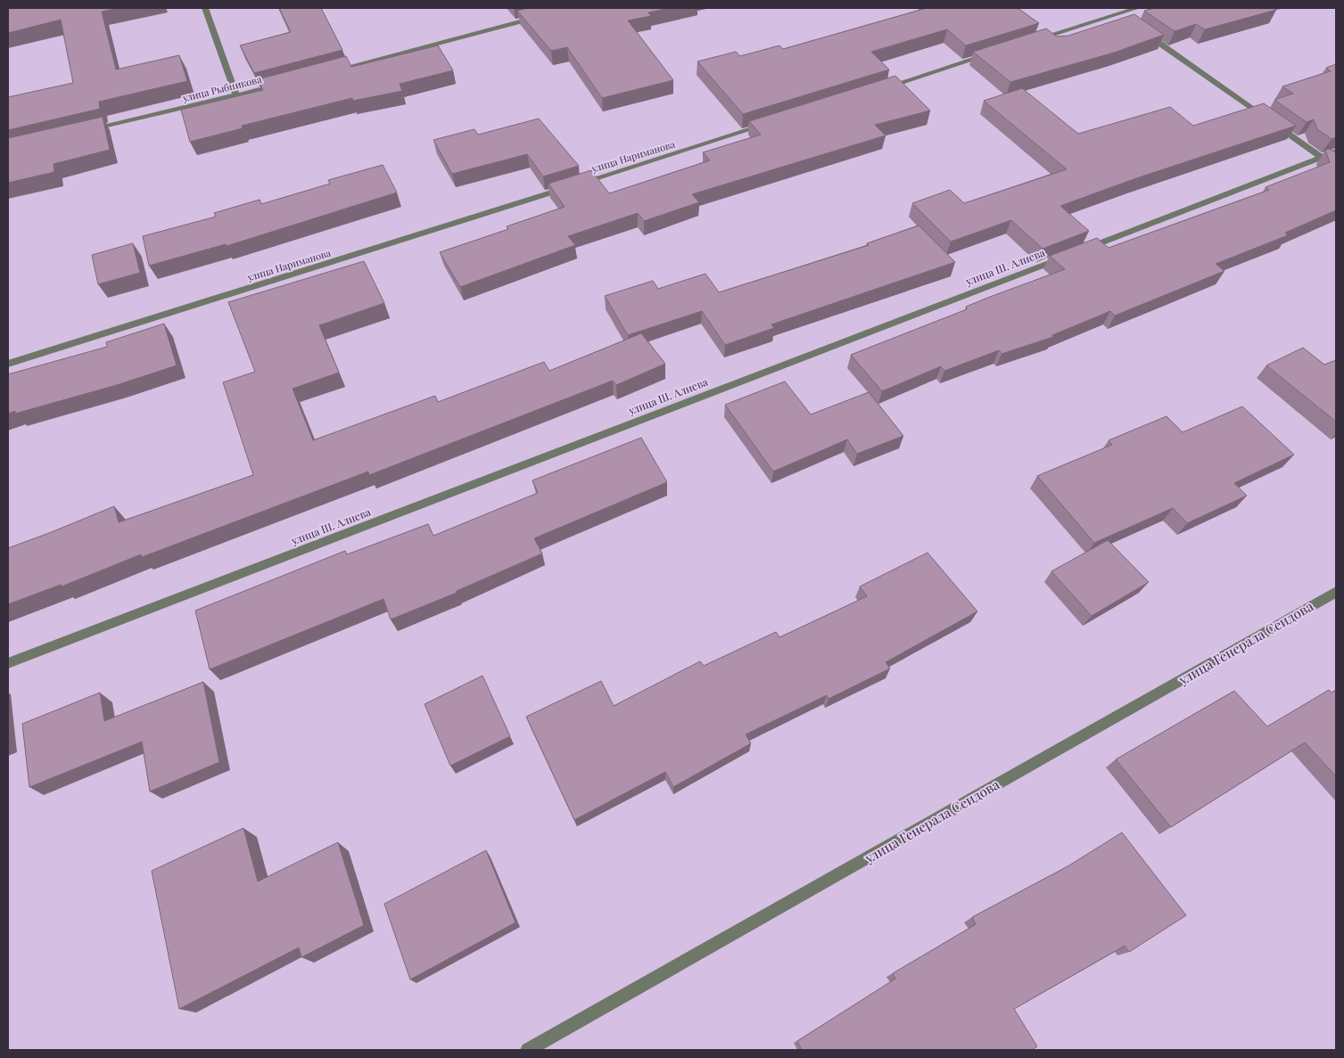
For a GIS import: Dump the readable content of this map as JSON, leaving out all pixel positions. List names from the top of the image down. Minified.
{"streets":{"street":["улица Рыбникова","улица Нариманова","улица Ш. Алиева","улица Генерала Сеидова"]}}
